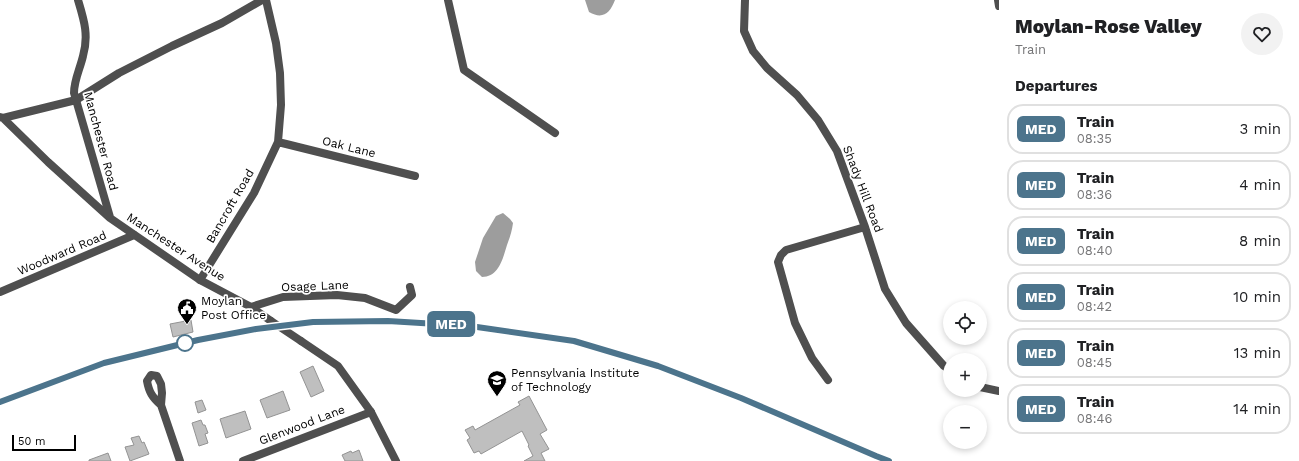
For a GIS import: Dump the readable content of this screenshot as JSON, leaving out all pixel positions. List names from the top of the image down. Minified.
{"streets":{"street":["Manchester Road","Oak Lane","Shady Hill Road","Bancroft Road","Manchester Avenue","Woodward Road","Osage Lane","Glenwood Lane"]},"crossings":[["Manchester Road","Manchester Avenue"],["Oak Lane","Bancroft Road"],["Bancroft Road","Manchester Avenue"],["Manchester Avenue","Woodward Road"],["Manchester Avenue","Osage Lane"],["Manchester Avenue","Glenwood Lane"]],"places":{"public building":["Moylan Post Office"],"school or university":["Pennsylvania Institute of Technology"]},"scale_bar":"50 m","page":{"on_map":"MED","heading":[["Moylan-Rose Valley","Train"],"Departures"],"list":[{"mark":"MED","name":"Train","note":"08:35","value":"3 min"},{"mark":"MED","name":"Train","note":"08:36","value":"4 min"},{"mark":"MED","name":"Train","note":"08:40","value":"8 min"},{"mark":"MED","name":"Train","note":"08:42","value":"10 min"},{"mark":"MED","name":"Train","note":"08:45","value":"13 min"},{"mark":"MED","name":"Train","note":"08:46","value":"14 min"}],"map_buttons":["+","−"],"scale":"50 m"}}
